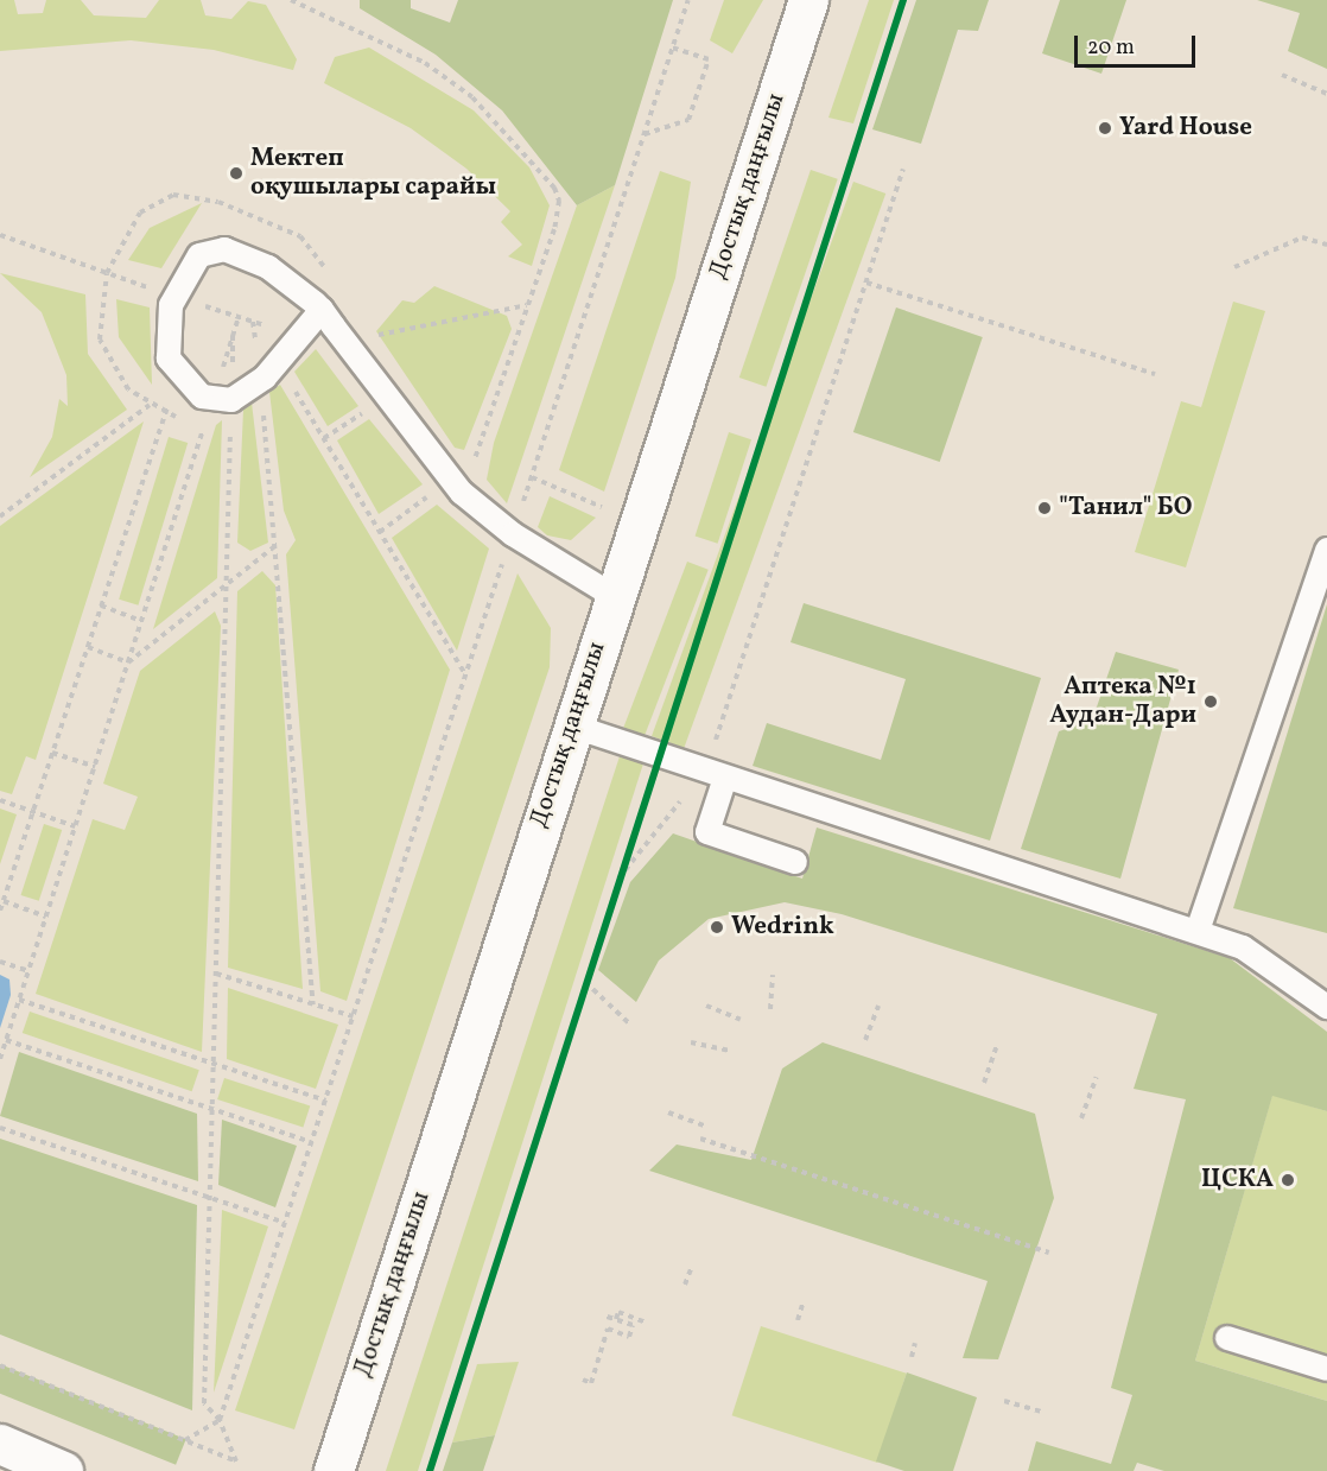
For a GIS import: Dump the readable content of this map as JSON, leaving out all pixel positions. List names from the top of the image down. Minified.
{"streets":{"main road":["Достық даңғылы"]},"places":["Yard House","Мектеп оқушылары сарайы","\"Танил\" БО","Аптека №1 Аудан-Дари","Wedrink","ЦСКА"],"scale_bar":"20 m"}
